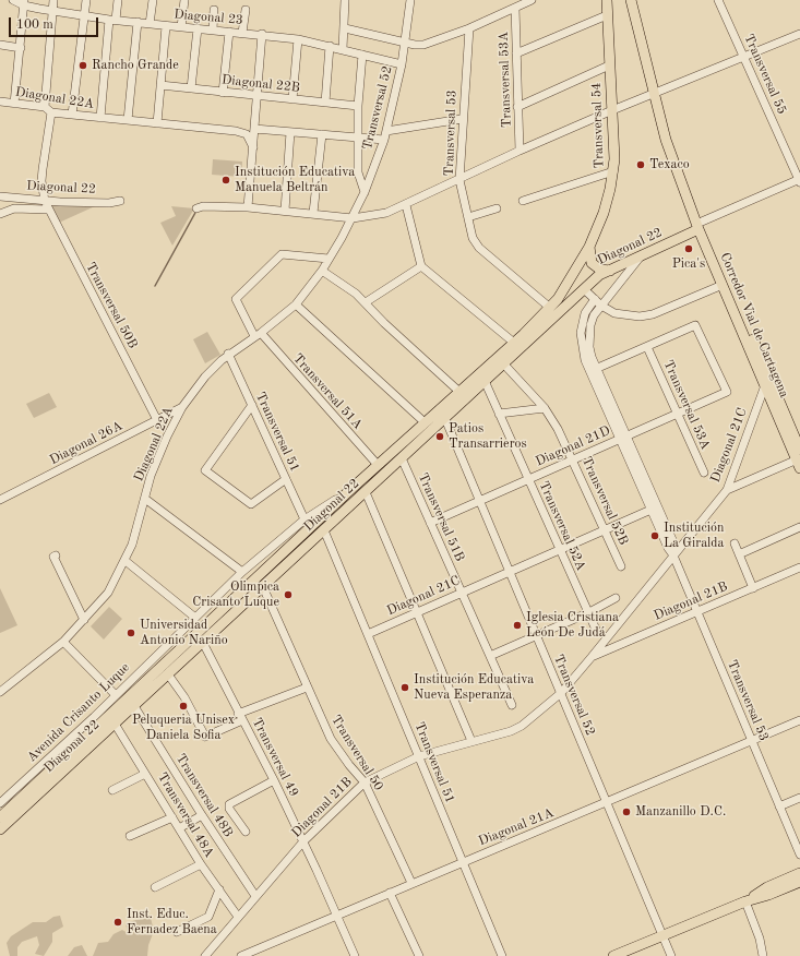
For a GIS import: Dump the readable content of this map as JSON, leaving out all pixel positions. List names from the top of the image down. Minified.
{"streets":{"main road":["Transversal 54","Diagonal 22","Corredor Vial de Cartagena"],"street":["Diagonal 23","Transversal 55","Transversal 53A","Diagonal 22B","Diagonal 22A","Transversal 52","Transversal 53","Transversal 50B","Transversal 51A","Transversal 51","Diagonal 26A","Diagonal 21C","Diagonal 21D","Transversal 52B","Transversal 51B","Transversal 52A","Diagonal 21B","Avenida Crisanto Luque","Transversal 50","Transversal 49","Transversal 48B","Transversal 48A","Diagonal 21A"]},"crossings":[["Diagonal 23","Transversal 52"],["Transversal 55","Diagonal 22"],["Transversal 53A","Diagonal 21D"],["Diagonal 22A","Transversal 52"],["Diagonal 22A","Transversal 50B"],["Diagonal 22A","Transversal 51A"],["Diagonal 22A","Transversal 51"],["Diagonal 22A","Diagonal 26A"],["Transversal 52","Diagonal 22"],["Transversal 52","Diagonal 21C"],["Transversal 52","Diagonal 21D"],["Transversal 52","Diagonal 21B"],["Transversal 52","Diagonal 21A"],["Transversal 54","Diagonal 22"],["Transversal 53","Diagonal 22"],["Transversal 53","Diagonal 21C"],["Transversal 53","Diagonal 21D"],["Transversal 53","Diagonal 21B"],["Transversal 53","Diagonal 21A"],["Diagonal 22","Transversal 50B"],["Diagonal 22","Corredor Vial de Cartagena"],["Diagonal 22","Transversal 51A"],["Diagonal 22","Transversal 51"],["Diagonal 22","Transversal 52B"],["Diagonal 22","Transversal 51B"],["Diagonal 22","Transversal 52A"],["Diagonal 22","Avenida Crisanto Luque"],["Diagonal 22","Transversal 50"],["Diagonal 22","Transversal 49"],["Diagonal 22","Transversal 48B"],["Diagonal 22","Transversal 48A"],["Transversal 50B","Diagonal 26A"],["Corredor Vial de Cartagena","Diagonal 21C"],["Transversal 51","Diagonal 21C"],["Transversal 51","Diagonal 21B"],["Transversal 51","Avenida Crisanto Luque"],["Transversal 51","Diagonal 21A"],["Diagonal 21C","Transversal 52B"],["Diagonal 21C","Transversal 51B"],["Diagonal 21C","Transversal 52A"],["Diagonal 21C","Diagonal 21B"],["Diagonal 21D","Transversal 52B"],["Diagonal 21D","Transversal 51B"],["Diagonal 21D","Transversal 52A"],["Diagonal 21B","Transversal 50"],["Diagonal 21B","Transversal 49"],["Diagonal 21B","Transversal 48B"],["Diagonal 21B","Transversal 48A"],["Transversal 50","Diagonal 21A"],["Transversal 49","Diagonal 21A"]],"places":["Rancho Grande","Texaco","Institución Educativa Manuela Beltrán","Pica's","Patios Transarrieros","Institución La Giralda","Olimpica Crisanto Luque","Iglesia Cristiana León De Judá","Universidad Antonio Nariño","Institución Educativa Nueva Esperanza","Peluqueria Unisex Daniela Sofia","Manzanillo D.C.","Inst. Educ. Fernadez Baena"],"scale_bar":"100 m"}
